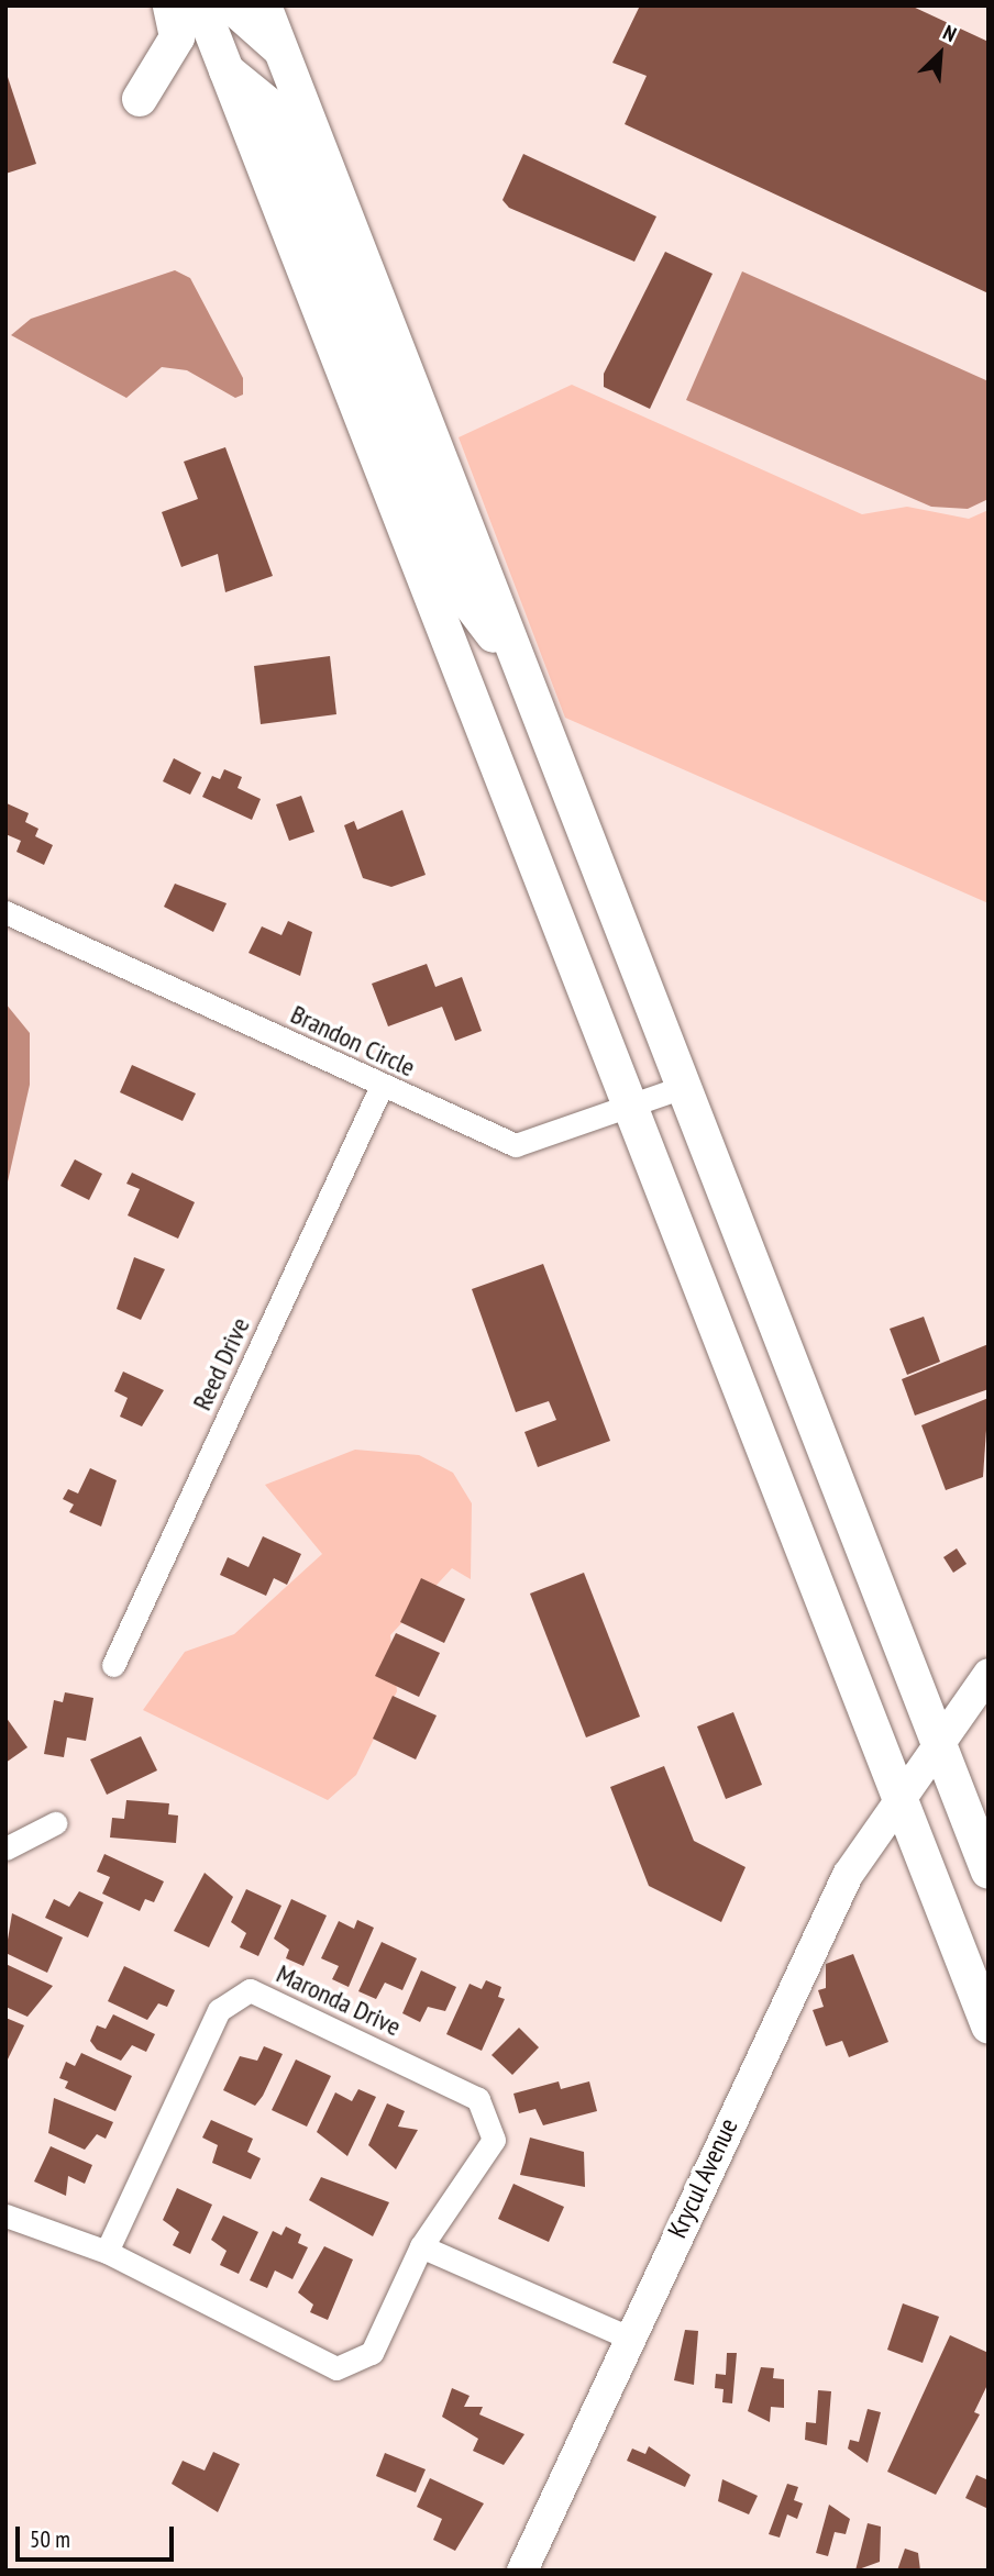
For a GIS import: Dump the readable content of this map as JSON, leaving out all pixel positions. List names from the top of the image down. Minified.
{"streets":{"street":["Brandon Circle","Reed Drive","Maronda Drive","Krycul Avenue"]},"crossings":[["Brandon Circle","Reed Drive"]],"scale_bar":"50 m","north":"top right"}
